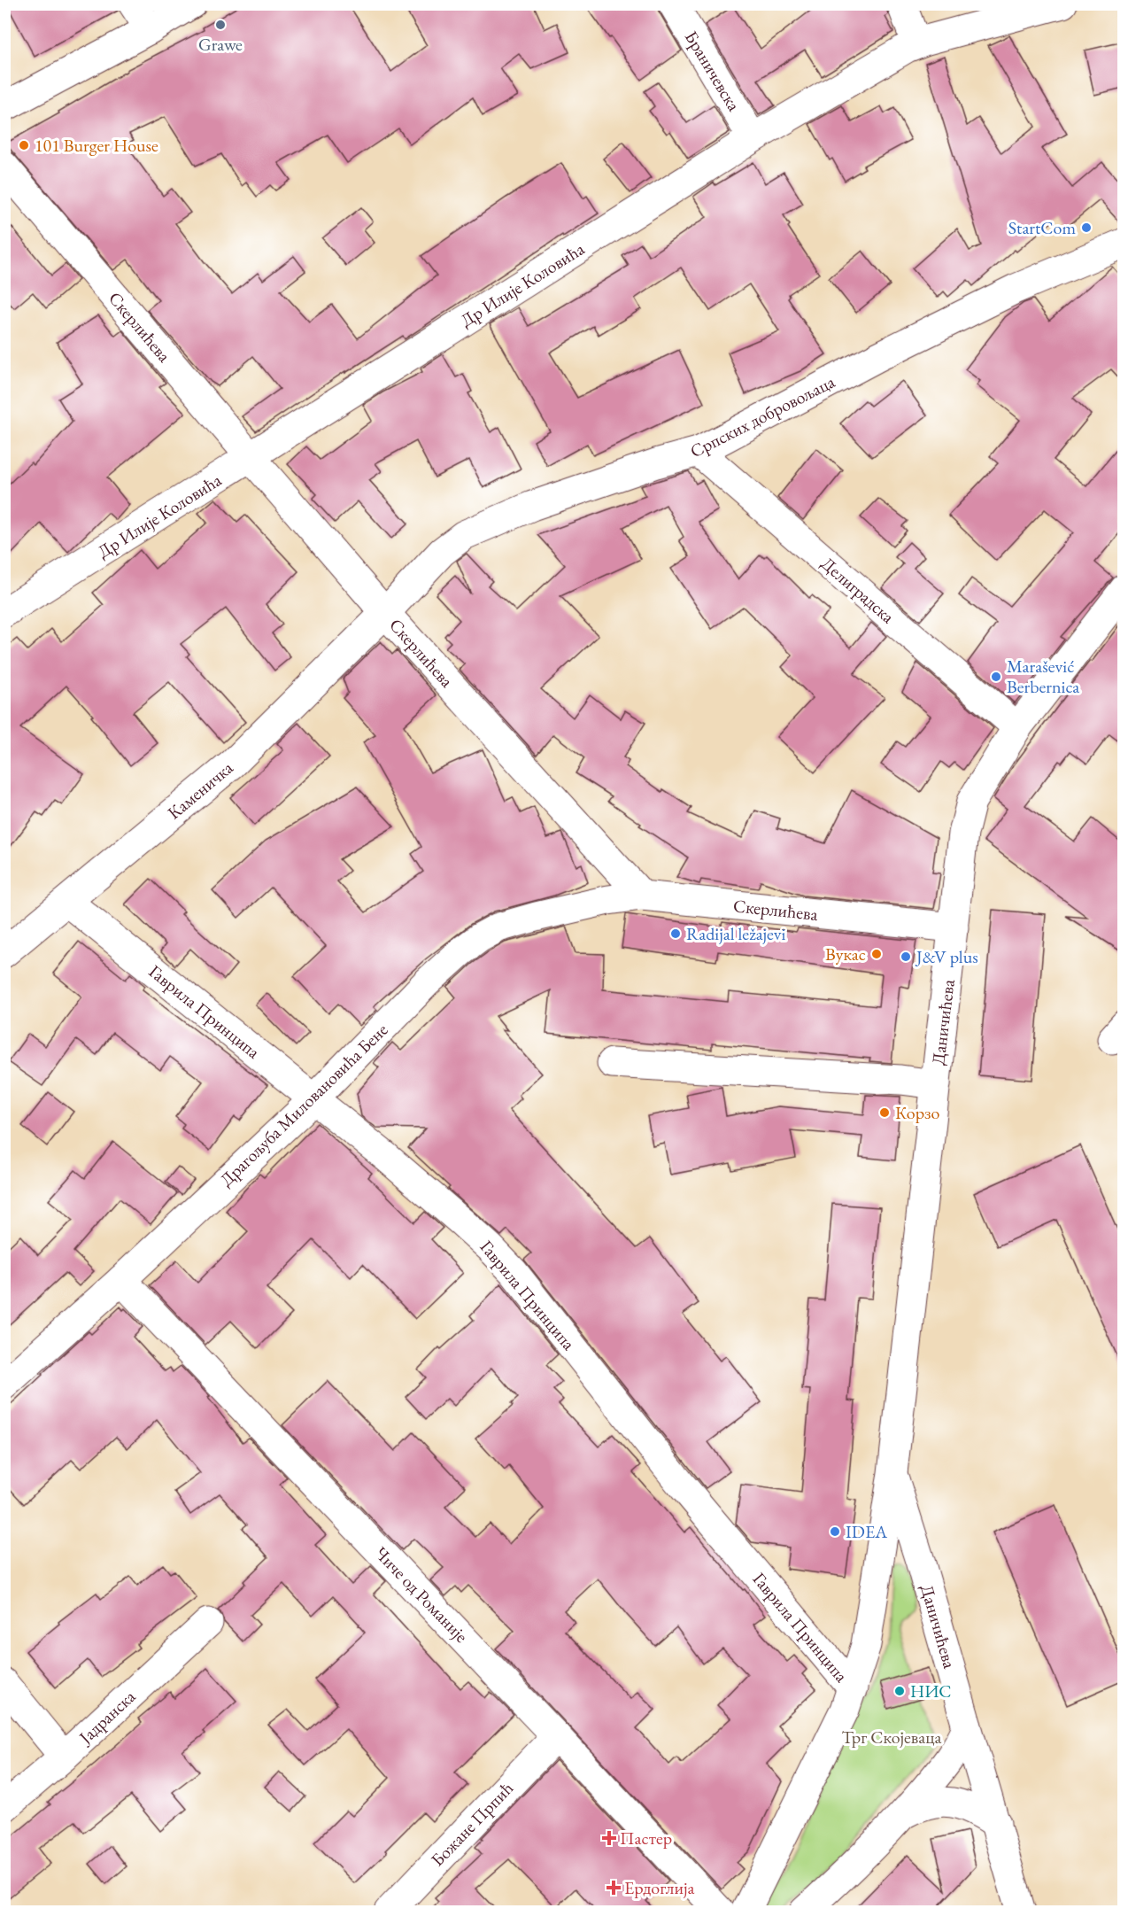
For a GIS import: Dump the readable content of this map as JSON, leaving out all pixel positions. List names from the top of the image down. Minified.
{"streets":{"street":["Браничевска","Др Илије Коловића","Скерлићева","Српских добровољаца","Делиградска","Каменичка","Гаврила Принципа","Даничићева","Драгољуба Миловановића Бене","Чиче од Романије","Јадранска","Божане Прпић"]},"crossings":[["Браничевска","Др Илије Коловића"],["Др Илије Коловића","Скерлићева"],["Скерлићева","Српских добровољаца"],["Скерлићева","Каменичка"],["Скерлићева","Даничићева"],["Скерлићева","Драгољуба Миловановића Бене"],["Српских добровољаца","Делиградска"],["Српских добровољаца","Каменичка"],["Делиградска","Даничићева"],["Каменичка","Гаврила Принципа"],["Гаврила Принципа","Даничићева"],["Гаврила Принципа","Драгољуба Миловановића Бене"],["Драгољуба Миловановића Бене","Чиче од Романије"],["Чиче од Романије","Божане Прпић"]],"parks":["Трг Скојеваца"],"places":{"other":["Grawe","101 Burger House","StartCom","Marašević Berbernica","Radijal ležajevi","Вукас","J&V plus","Корзо","IDEA","НИС"],"health":["Пастер","Ердоглија"]}}
